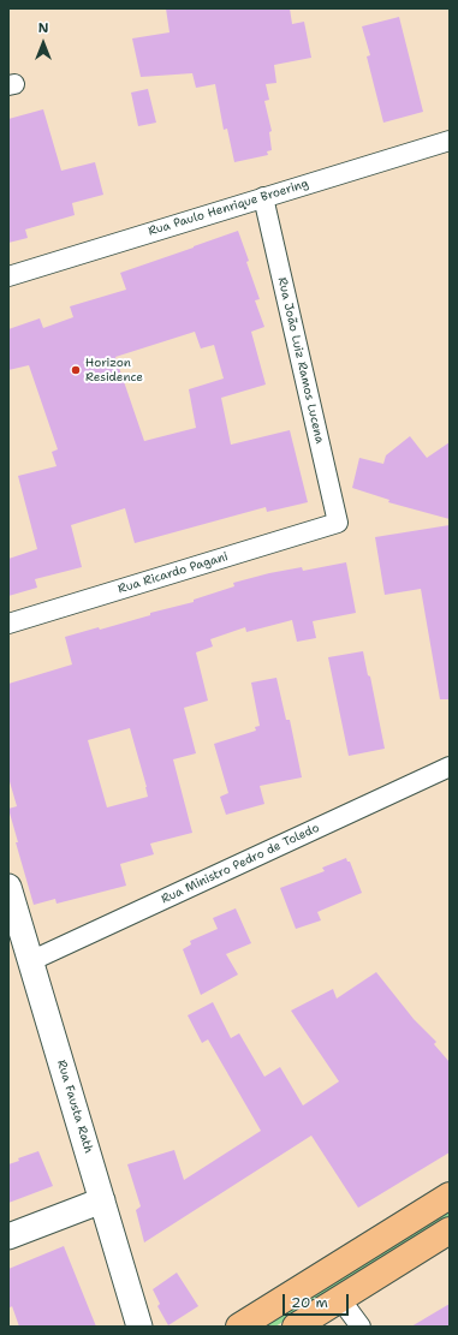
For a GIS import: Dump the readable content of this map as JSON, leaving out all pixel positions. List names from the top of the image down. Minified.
{"streets":{"street":["Rua Paulo Henrique Broering","Rua João Luiz Ramos Lucena","Rua Ricardo Pagani","Rua Ministro Pedro de Toledo","Rua Fausta Rath"]},"crossings":[["Rua Paulo Henrique Broering","Rua João Luiz Ramos Lucena"],["Rua João Luiz Ramos Lucena","Rua Ricardo Pagani"],["Rua Ministro Pedro de Toledo","Rua Fausta Rath"]],"places":["Horizon Residence"],"scale_bar":"20 m","north":"top"}
